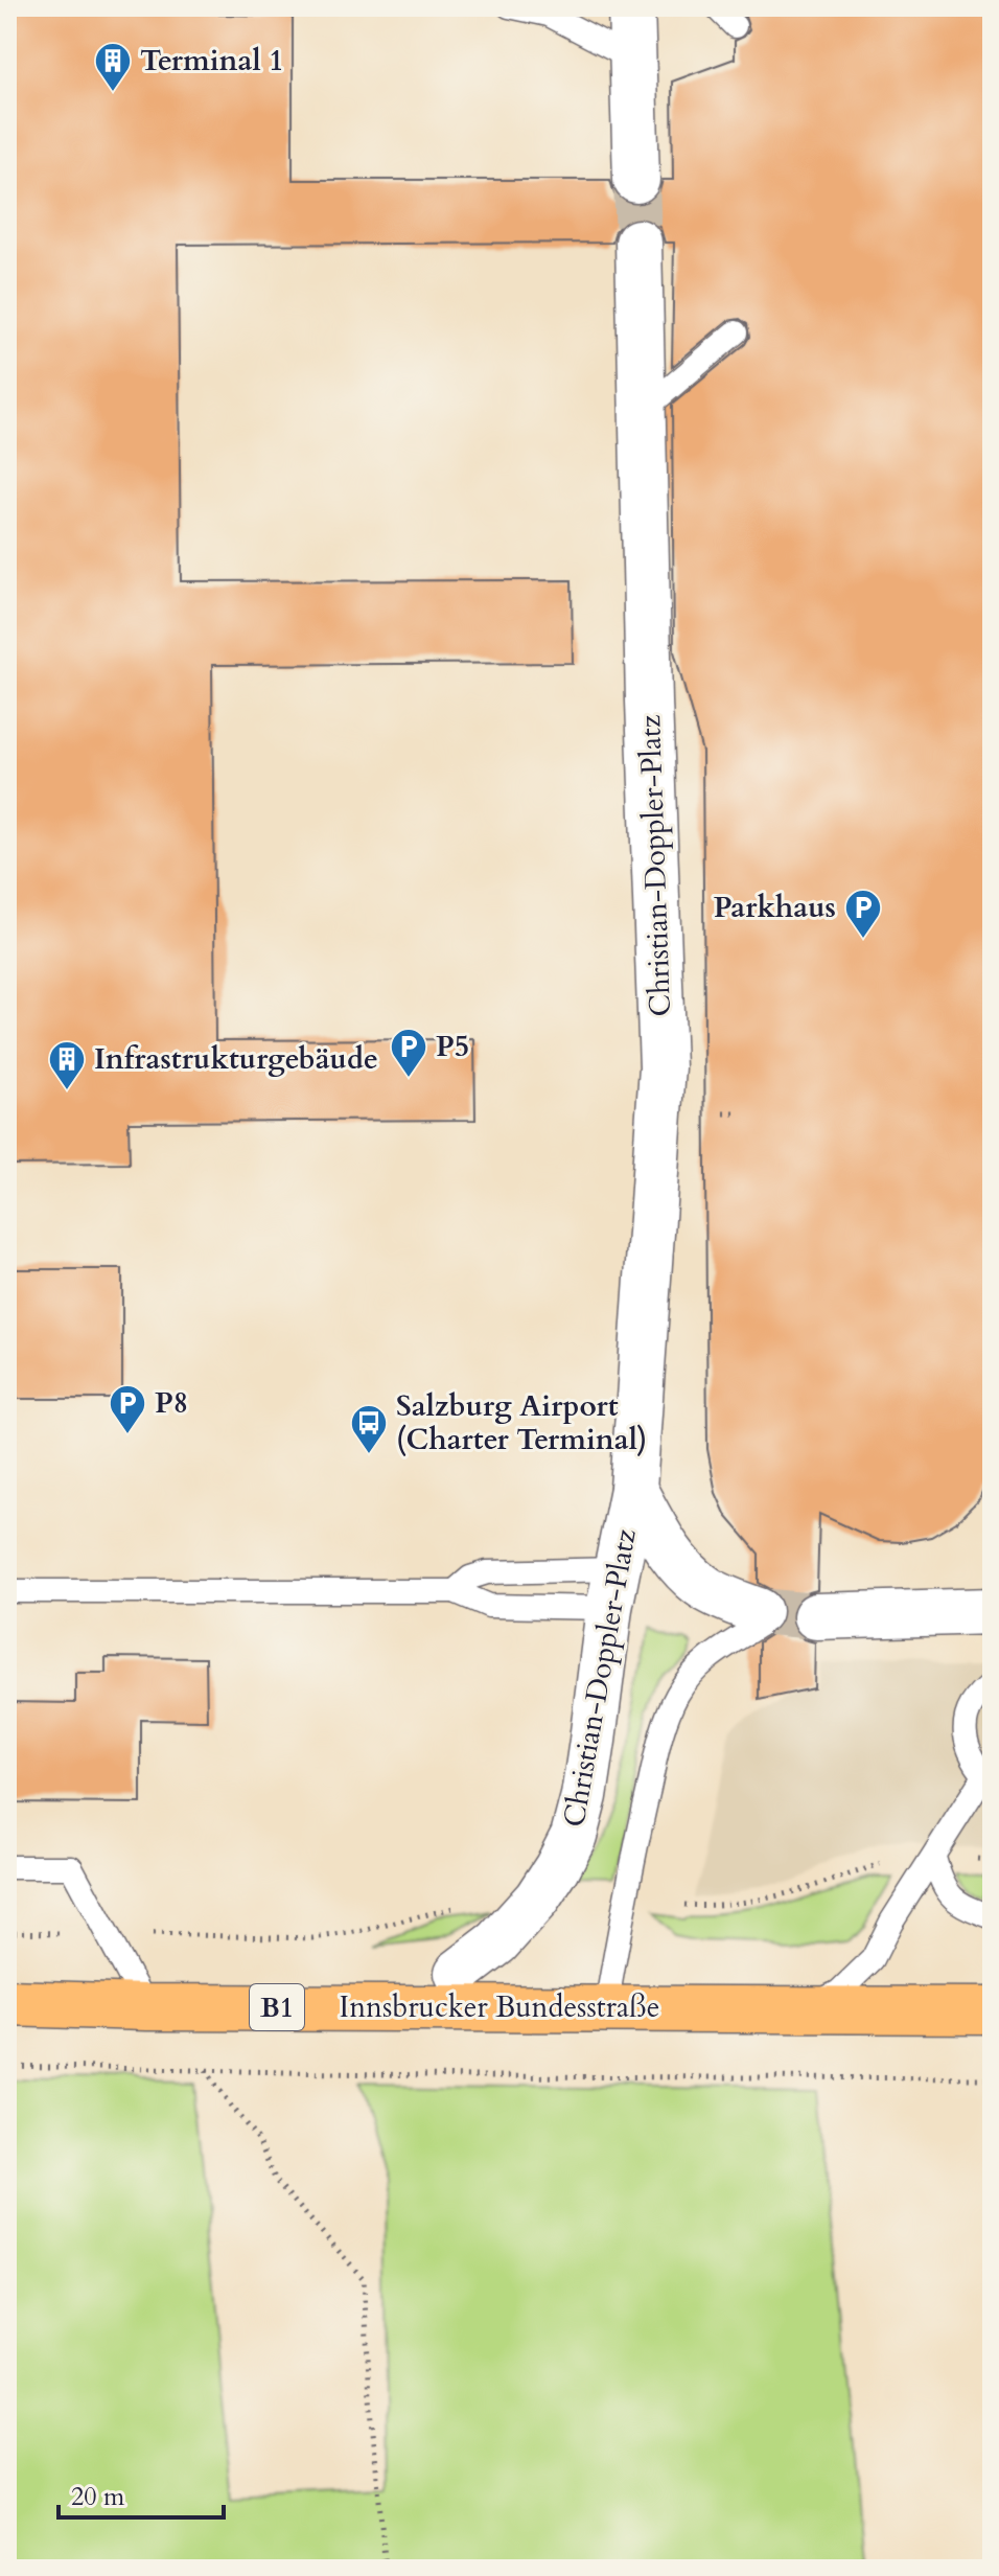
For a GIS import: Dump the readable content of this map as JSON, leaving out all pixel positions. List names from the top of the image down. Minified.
{"streets":{"main road":["B1","Innsbrucker Bundesstraße"],"street":["Christian-Doppler-Platz"]},"places":{"building":["Terminal 1","Infrastrukturgebäude"],"parking":["Parkhaus","P5","P8"],"bus stop":["Salzburg Airport (Charter Terminal)"]},"scale_bar":"20 m"}
